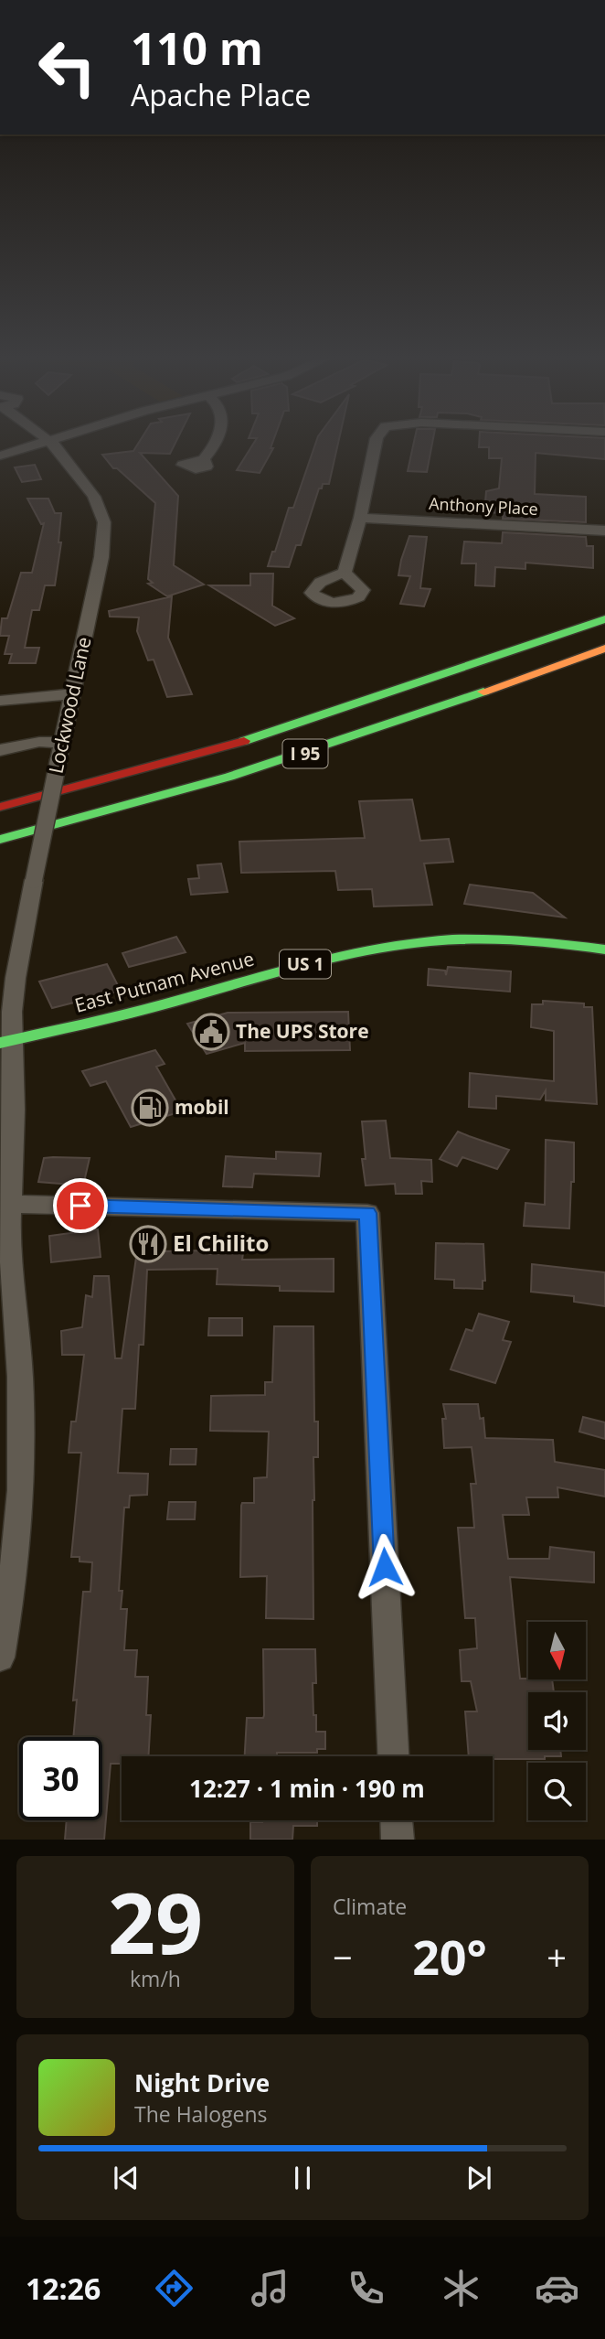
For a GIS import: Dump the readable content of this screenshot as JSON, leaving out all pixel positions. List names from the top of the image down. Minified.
{"streets":{"main road":["I 95","US 1","East Putnam Avenue"],"street":["Anthony Place","Lockwood Lane"]},"crossings":[["Lockwood Lane","East Putnam Avenue"]],"places":{"public building":["The UPS Store"],"fuel station":["mobil"],"restaurant":["El Chilito"]},"north":"bottom","page":{"turn":["110 m","Apache Place"],"limit":"30","trip":"12:27 · 1 min · 190 m","tile":[["29","km/h"],"Climate"],"heat":["−","20°","+"],"song":["Night Drive","The Halogens"],"tabs":"12:26"}}
